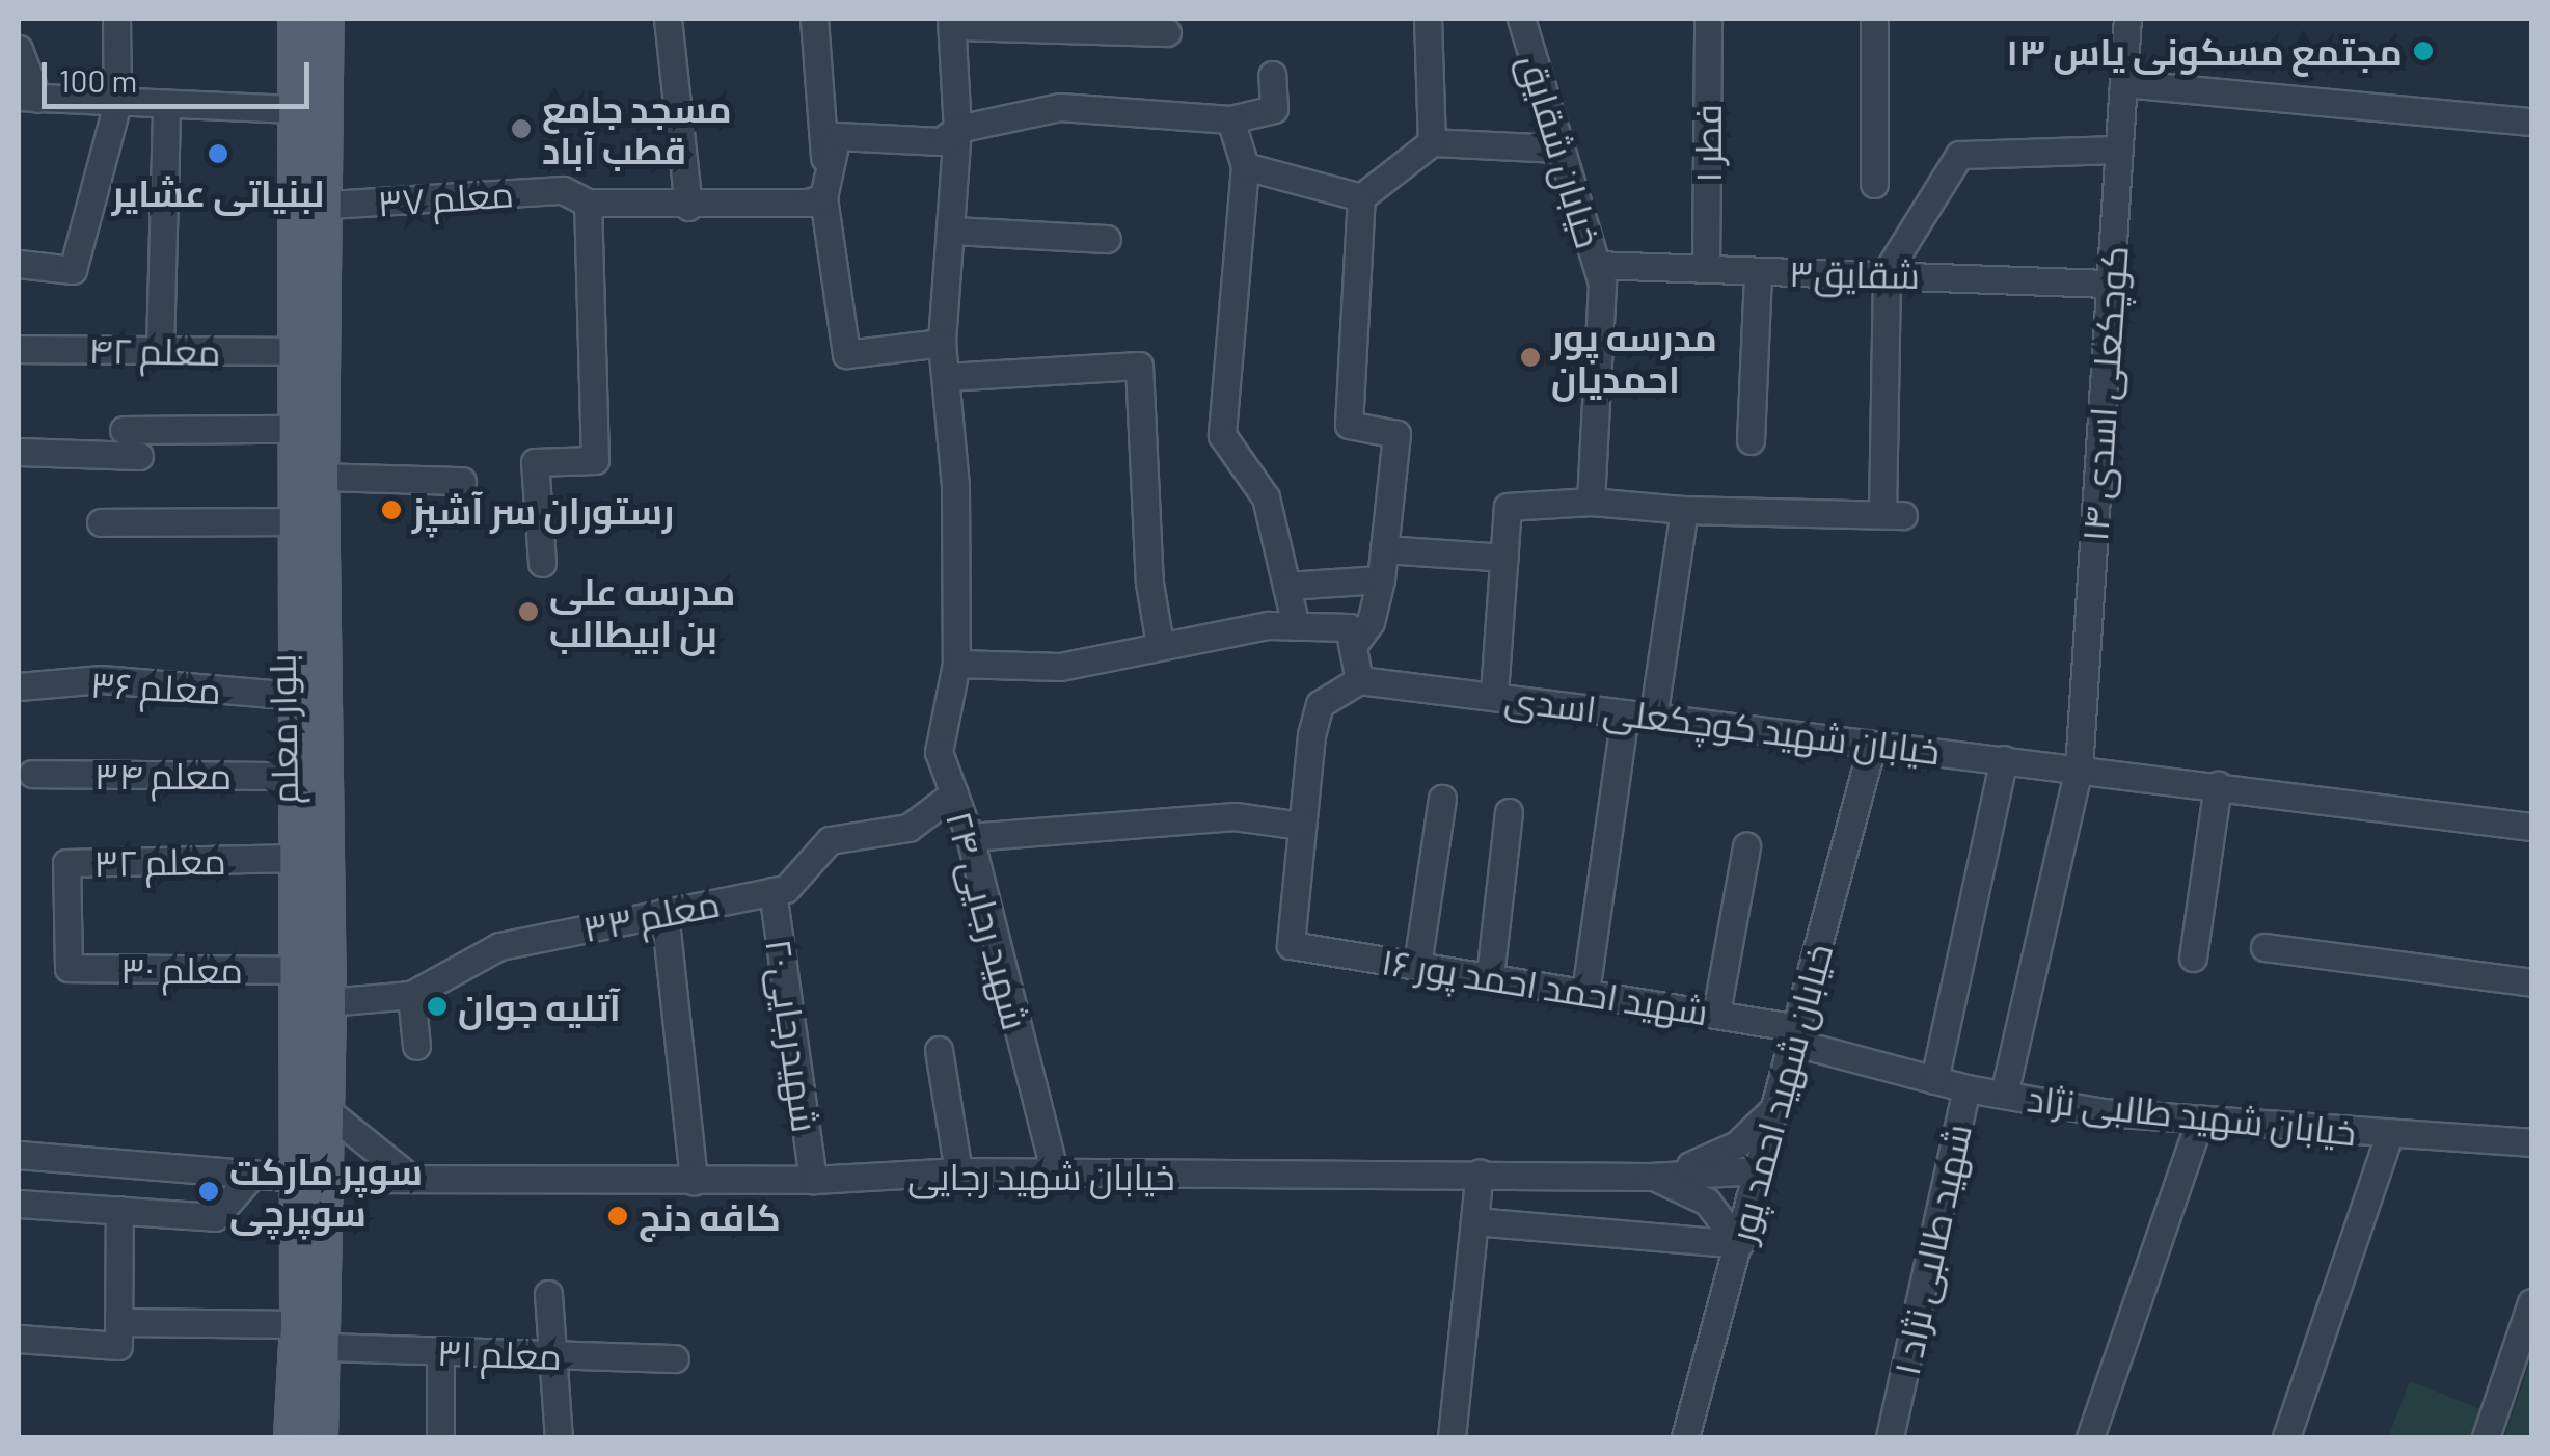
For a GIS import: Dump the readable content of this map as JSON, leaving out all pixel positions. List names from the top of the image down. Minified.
{"streets":{"main road":["بلوار معلم"],"street":["فطر ۱","خیابان شقایق","معلم ۳۷","شقایق۳","معلم ۴۲","کوچکعلی اسدی ۱۴","معلم ۳۶","خیابان شهید کوچکعلی اسدی","معلم ۳۴","معلم ۳۲","معلم ۳۳","شهید رجایی ۲۴","معلم ۳۰","شهید احمد احمد پور ۱۶","شهیدرجایی۲۰","خیابان شهید احمد پور","خیابان شهید طالبی نژاد","خیابان شهید رجایی","شهید طالبی نژاد ۱","معلم ۳۱"]},"crossings":[["فطر ۱","شقایق۳"],["خیابان شقایق","شقایق۳"],["معلم ۳۷","بلوار معلم"],["شقایق۳","کوچکعلی اسدی ۱۴"],["معلم ۴۲","بلوار معلم"],["کوچکعلی اسدی ۱۴","خیابان شهید کوچکعلی اسدی"],["کوچکعلی اسدی ۱۴","خیابان شهید طالبی نژاد"],["معلم ۳۶","بلوار معلم"],["خیابان شهید کوچکعلی اسدی","خیابان شهید احمد پور"],["بلوار معلم","معلم ۳۴"],["بلوار معلم","معلم ۳۲"],["بلوار معلم","معلم ۳۳"],["بلوار معلم","معلم ۳۰"],["بلوار معلم","خیابان شهید رجایی"],["بلوار معلم","معلم ۳۱"],["معلم ۳۲","معلم ۳۰"],["معلم ۳۳","شهید رجایی ۲۴"],["معلم ۳۳","شهیدرجایی۲۰"],["شهید رجایی ۲۴","خیابان شهید رجایی"],["شهید احمد احمد پور ۱۶","خیابان شهید احمد پور"],["شهید احمد احمد پور ۱۶","خیابان شهید طالبی نژاد"],["شهیدرجایی۲۰","خیابان شهید رجایی"],["خیابان شهید احمد پور","خیابان شهید طالبی نژاد"],["خیابان شهید احمد پور","خیابان شهید رجایی"],["خیابان شهید طالبی نژاد","شهید طالبی نژاد ۱"]],"places":["مجتمع مسکونی یاس ۱۳","مسجد جامع قطب آباد","لبنیاتی عشایر","مدرسه پور احمدیان","رستوران سر آشپز","مدرسه علی بن ابیطالب","آتلیه جوان","سوپر مارکت سوپرچی","کافه دنج"],"scale_bar":"100 m"}
